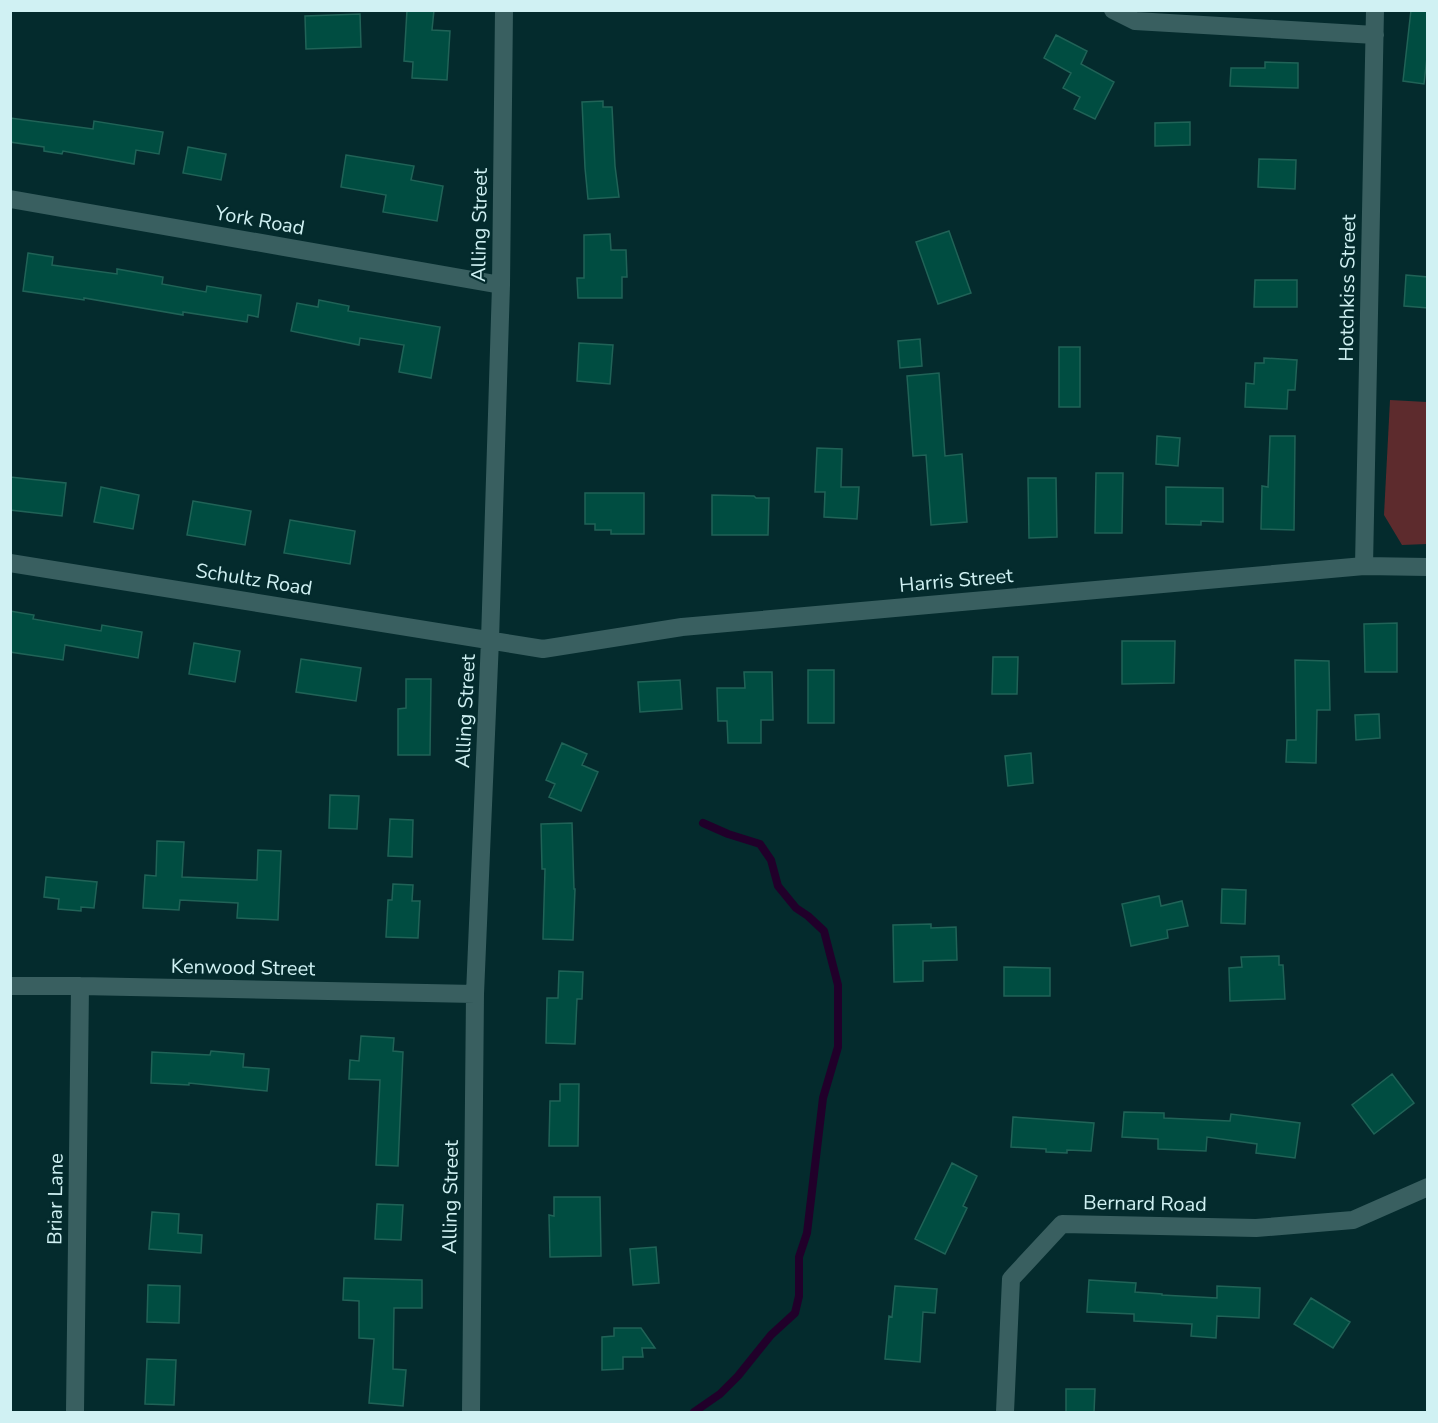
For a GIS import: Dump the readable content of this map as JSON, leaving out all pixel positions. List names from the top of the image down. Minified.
{"streets":{"street":["York Road","Alling Street","Hotchkiss Street","Schultz Road","Harris Street","Kenwood Street","Briar Lane","Bernard Road"]},"crossings":[["York Road","Alling Street"],["Alling Street","Schultz Road"],["Alling Street","Harris Street"],["Alling Street","Kenwood Street"],["Hotchkiss Street","Harris Street"],["Schultz Road","Harris Street"],["Kenwood Street","Briar Lane"]]}
